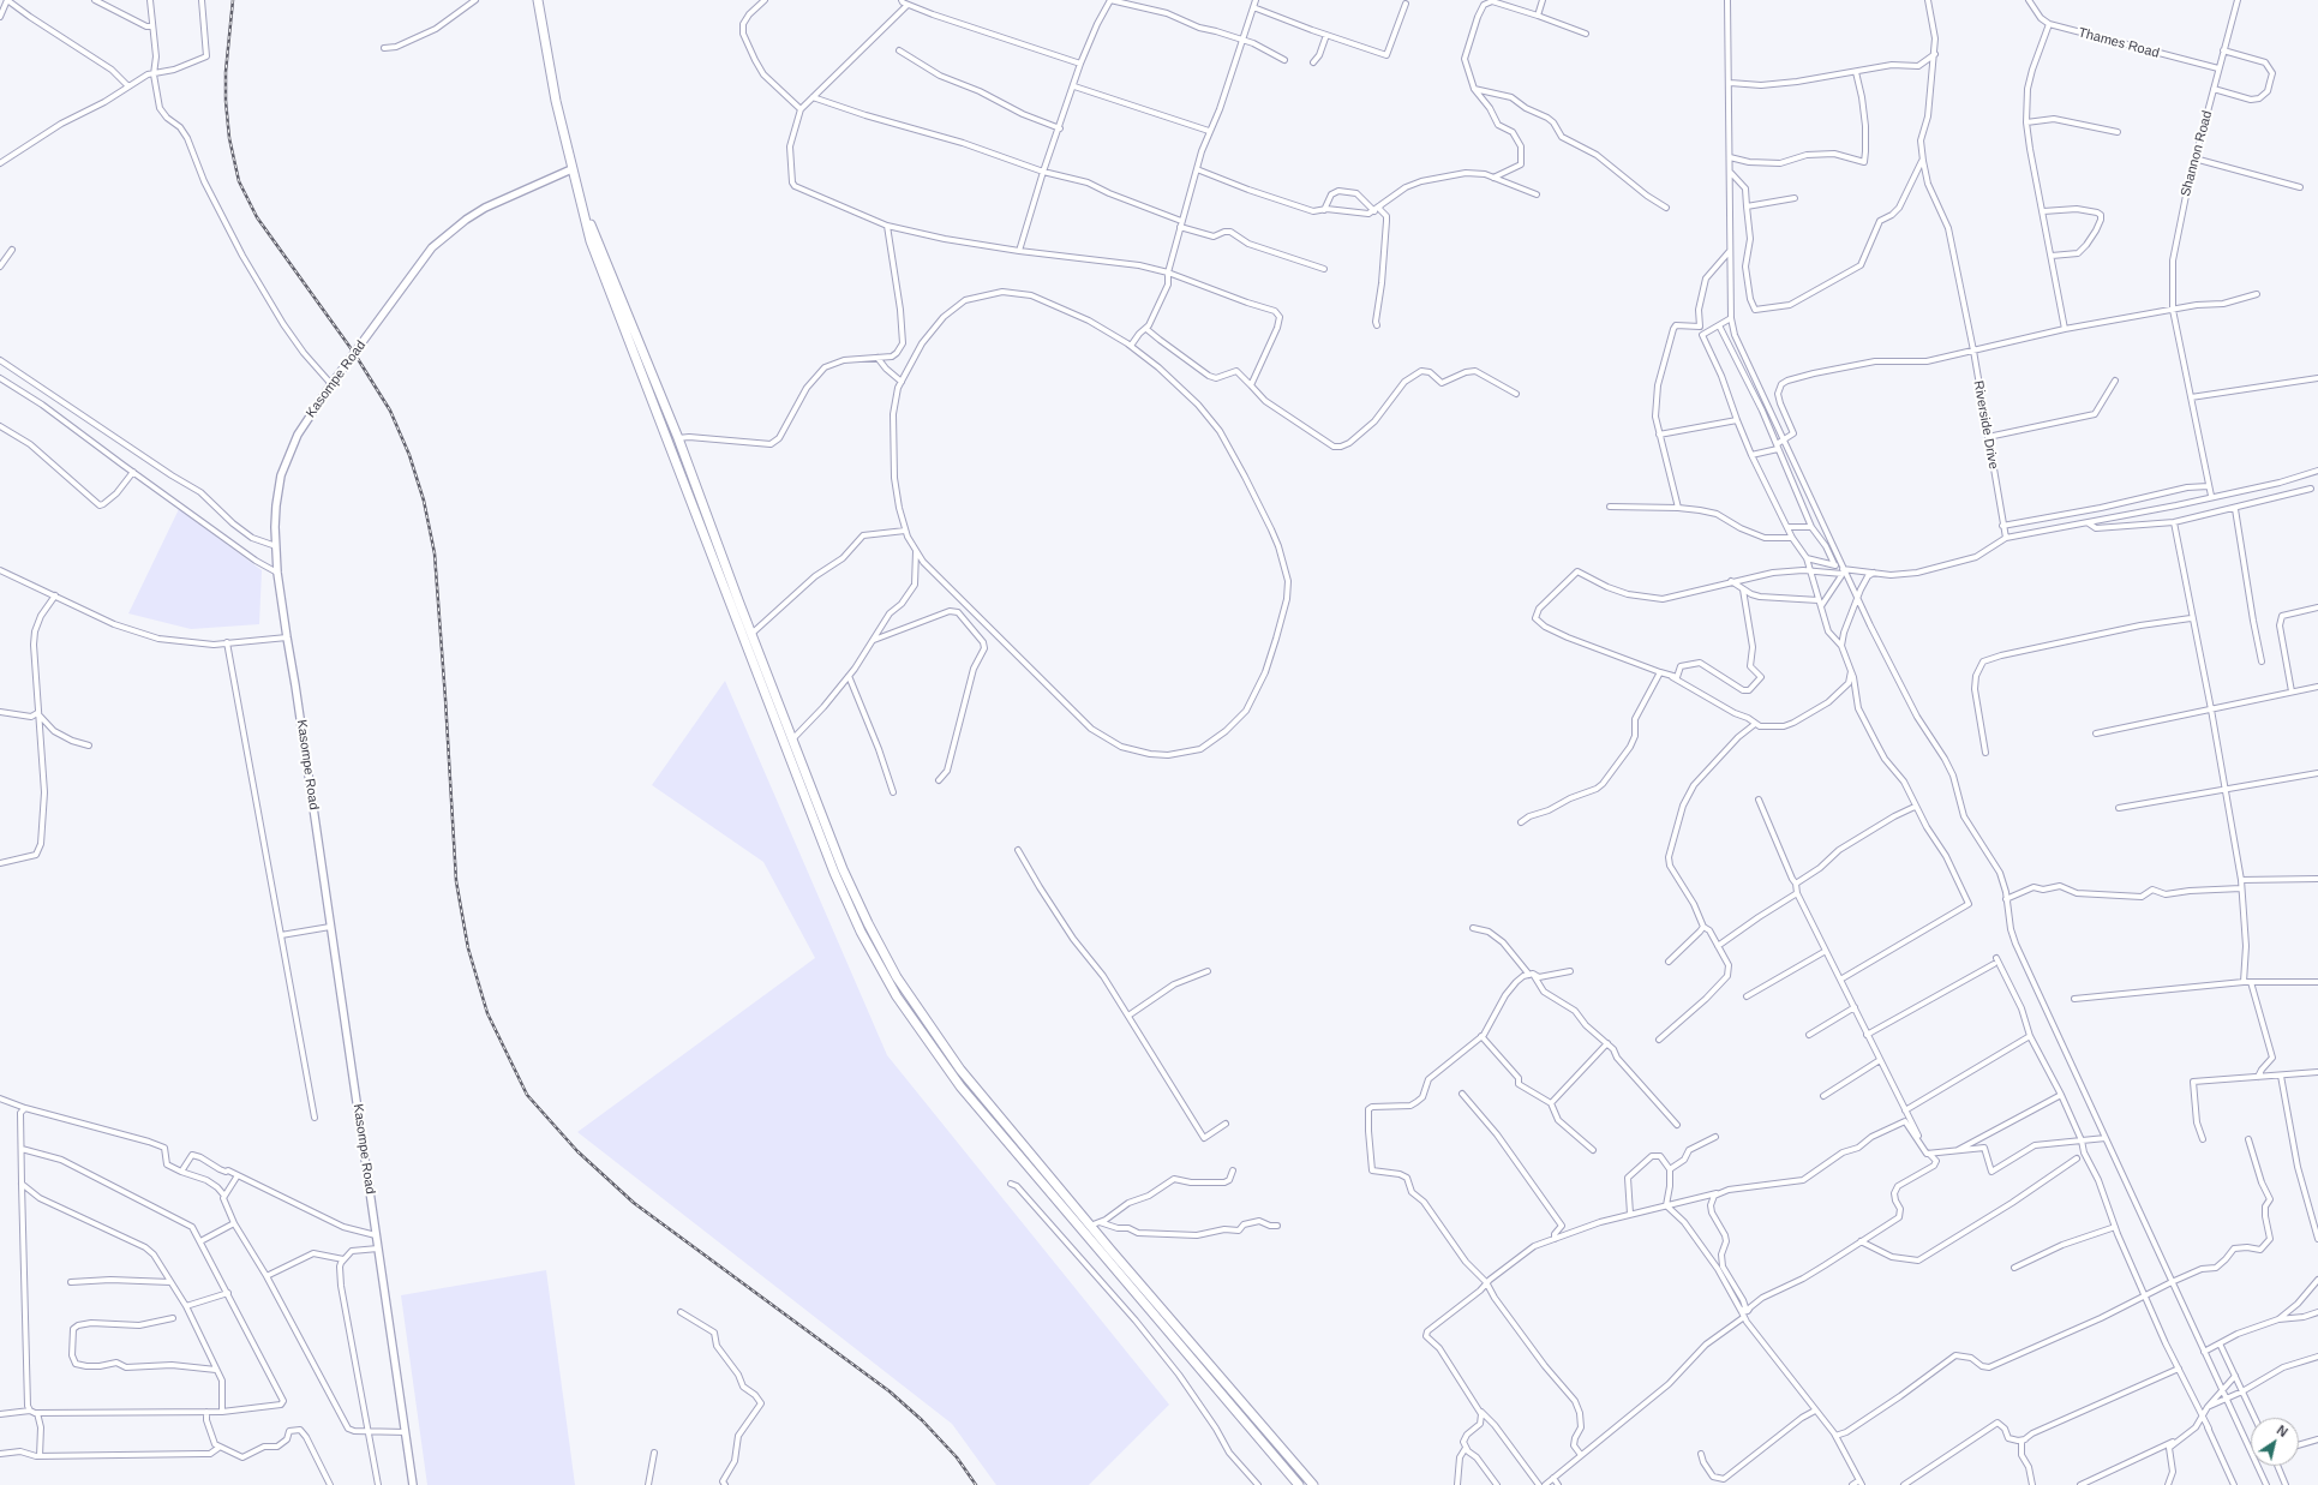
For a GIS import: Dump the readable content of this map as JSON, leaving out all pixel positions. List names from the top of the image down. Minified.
{"streets":{"street":["Thames Road","Shannon Road","Kasompe Road","Riverside Drive"]},"crossings":[["Thames Road","Shannon Road"]],"north":"top right"}
